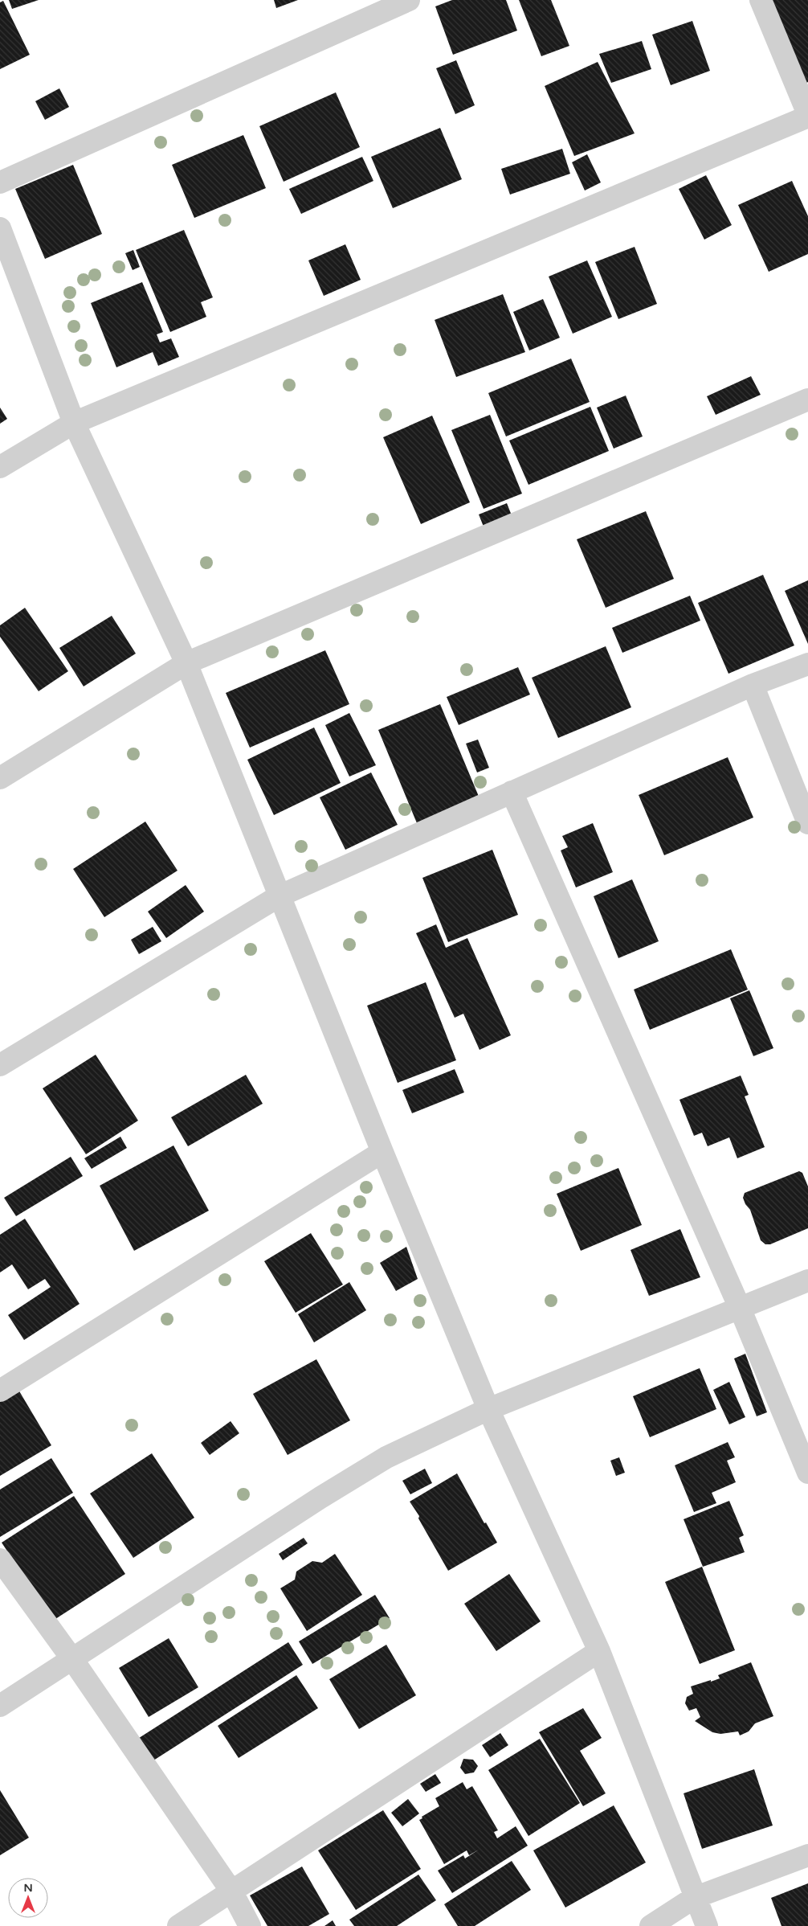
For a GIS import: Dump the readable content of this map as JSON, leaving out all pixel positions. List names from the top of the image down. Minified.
{"north":"top"}
